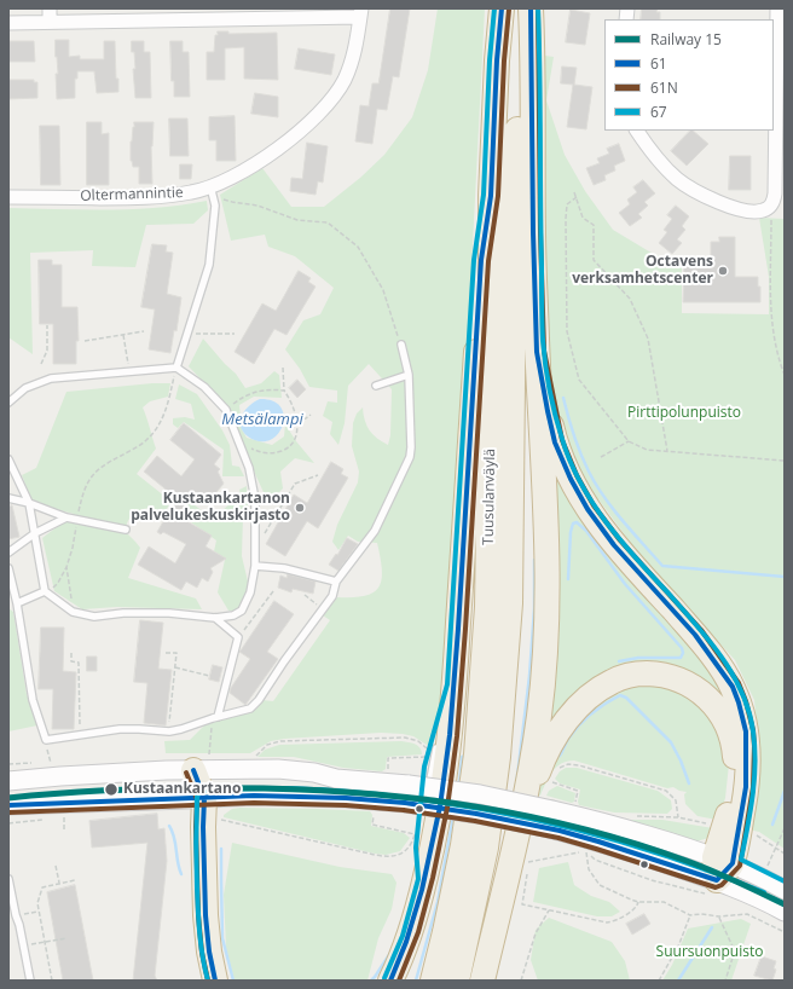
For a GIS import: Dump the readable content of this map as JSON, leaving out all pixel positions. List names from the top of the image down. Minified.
{"streets":{"highway":["Tuusulanväylä"],"street":["Oltermannintie"]},"water":["Metsälampi"],"parks":["Pirttipolunpuisto","Suursuonpuisto"],"places":["Octavens verksamhetscenter","Kustaankartanon palvelukeskuskirjasto","Kustaankartano"],"lines":["transit line 61","transit line 61N","transit line 67","rail line 15"],"legend":["Railway 15","61","61N","67"]}
